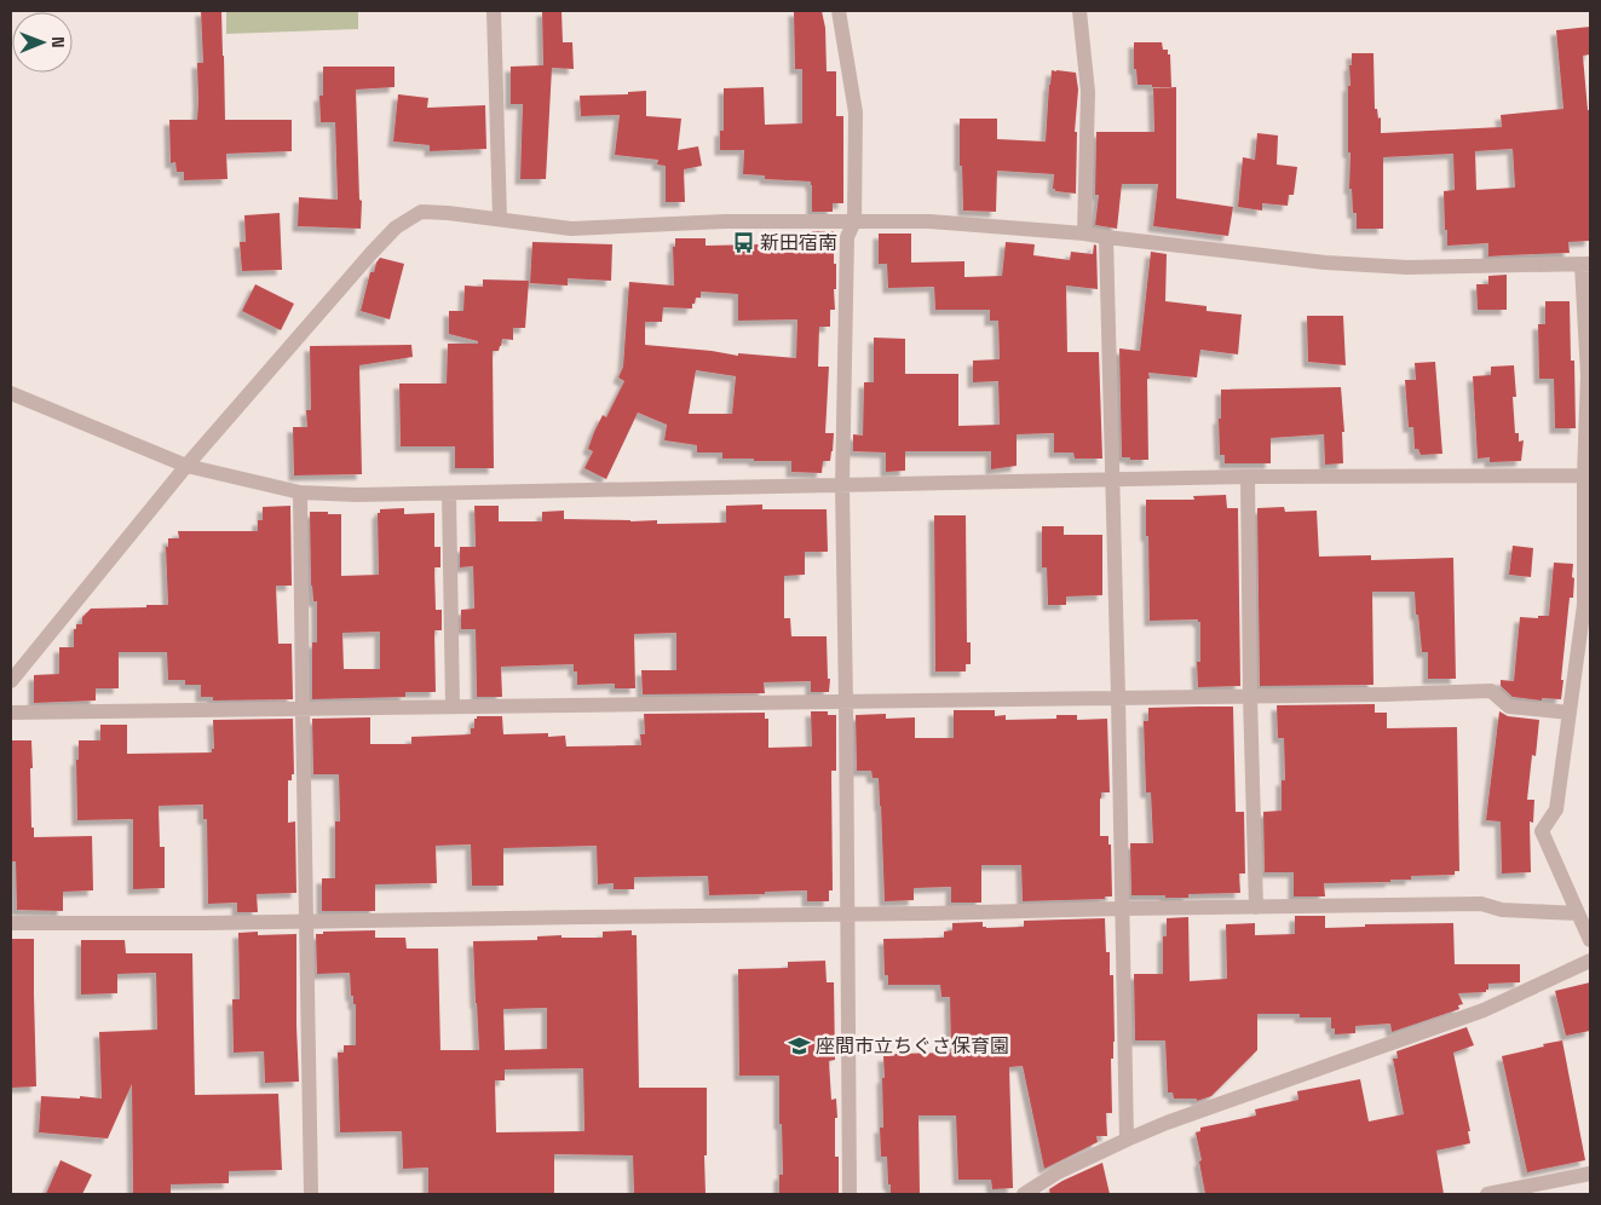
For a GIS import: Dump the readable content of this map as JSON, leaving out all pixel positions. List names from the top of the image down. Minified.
{"places":{"bus stop":["新田宿南"],"school or university":["座間市立ちぐさ保育園"]},"north":"right"}
